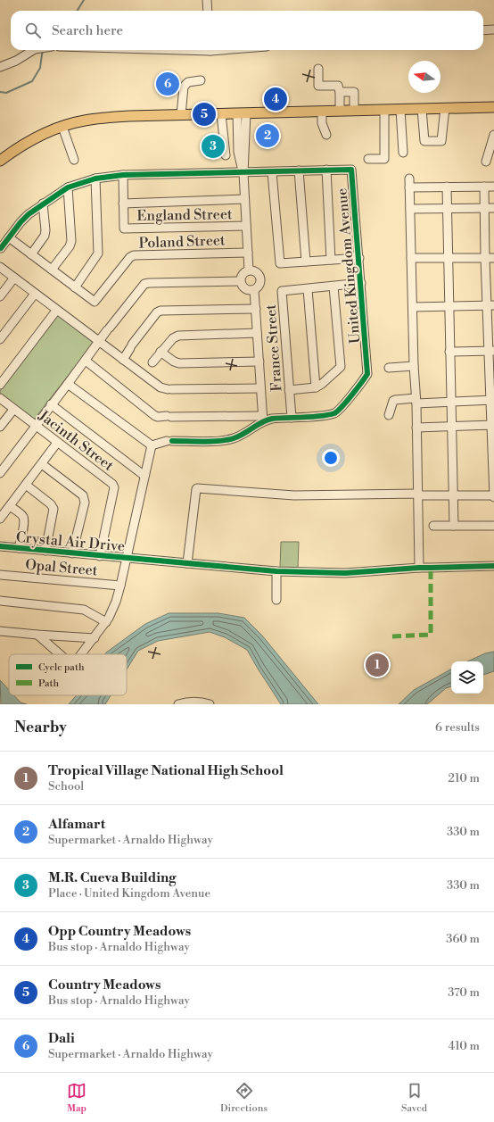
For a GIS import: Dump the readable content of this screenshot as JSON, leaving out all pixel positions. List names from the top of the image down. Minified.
{"streets":{"street":["England Street","Poland Street","United Kingdom Avenue","France Street","Jacinth Street","Crystal Air Drive","Opal Street"]},"crossings":[["Poland Street","United Kingdom Avenue"],["United Kingdom Avenue","France Street"],["Jacinth Street","Crystal Air Drive"]],"legend":["Cycle path","Path"],"north":"left","page":{"search":"Search here","pins":["6","4","5","2","3","1"],"heading":["Nearby","6 results"],"list":[{"mark":"1","name":"Tropical Village National High School","note":"School","value":"210 m"},{"mark":"2","name":"Alfamart","note":"Supermarket · Arnaldo Highway","value":"330 m"},{"mark":"3","name":"M.R. Cueva Building","note":"Place · United Kingdom Avenue","value":"330 m"},{"mark":"4","name":"Opp Country Meadows","note":"Bus stop · Arnaldo Highway","value":"360 m"},{"mark":"5","name":"Country Meadows","note":"Bus stop · Arnaldo Highway","value":"370 m"},{"mark":"6","name":"Dali","note":"Supermarket · Arnaldo Highway","value":"410 m"}],"nav":["Map","Directions","Saved"]}}
